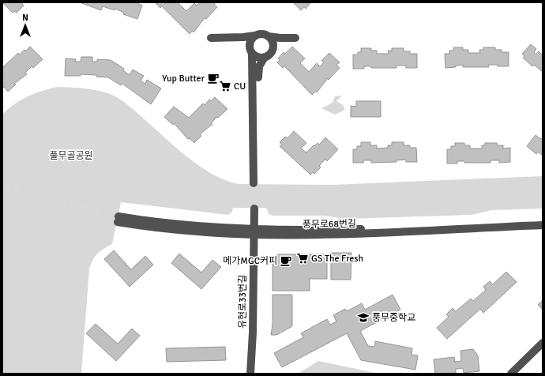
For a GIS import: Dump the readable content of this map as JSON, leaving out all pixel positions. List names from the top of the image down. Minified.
{"streets":{"street":["풍무로68번길","유현로33번길"]},"crossings":[["풍무로68번길","유현로33번길"]],"parks":["풀무골공원"],"places":{"cafe":["Yup Butter","메가MGC커피"],"supermarket":["CU","GS The Fresh"],"school or university":["풍무중학교"]},"north":"top"}
